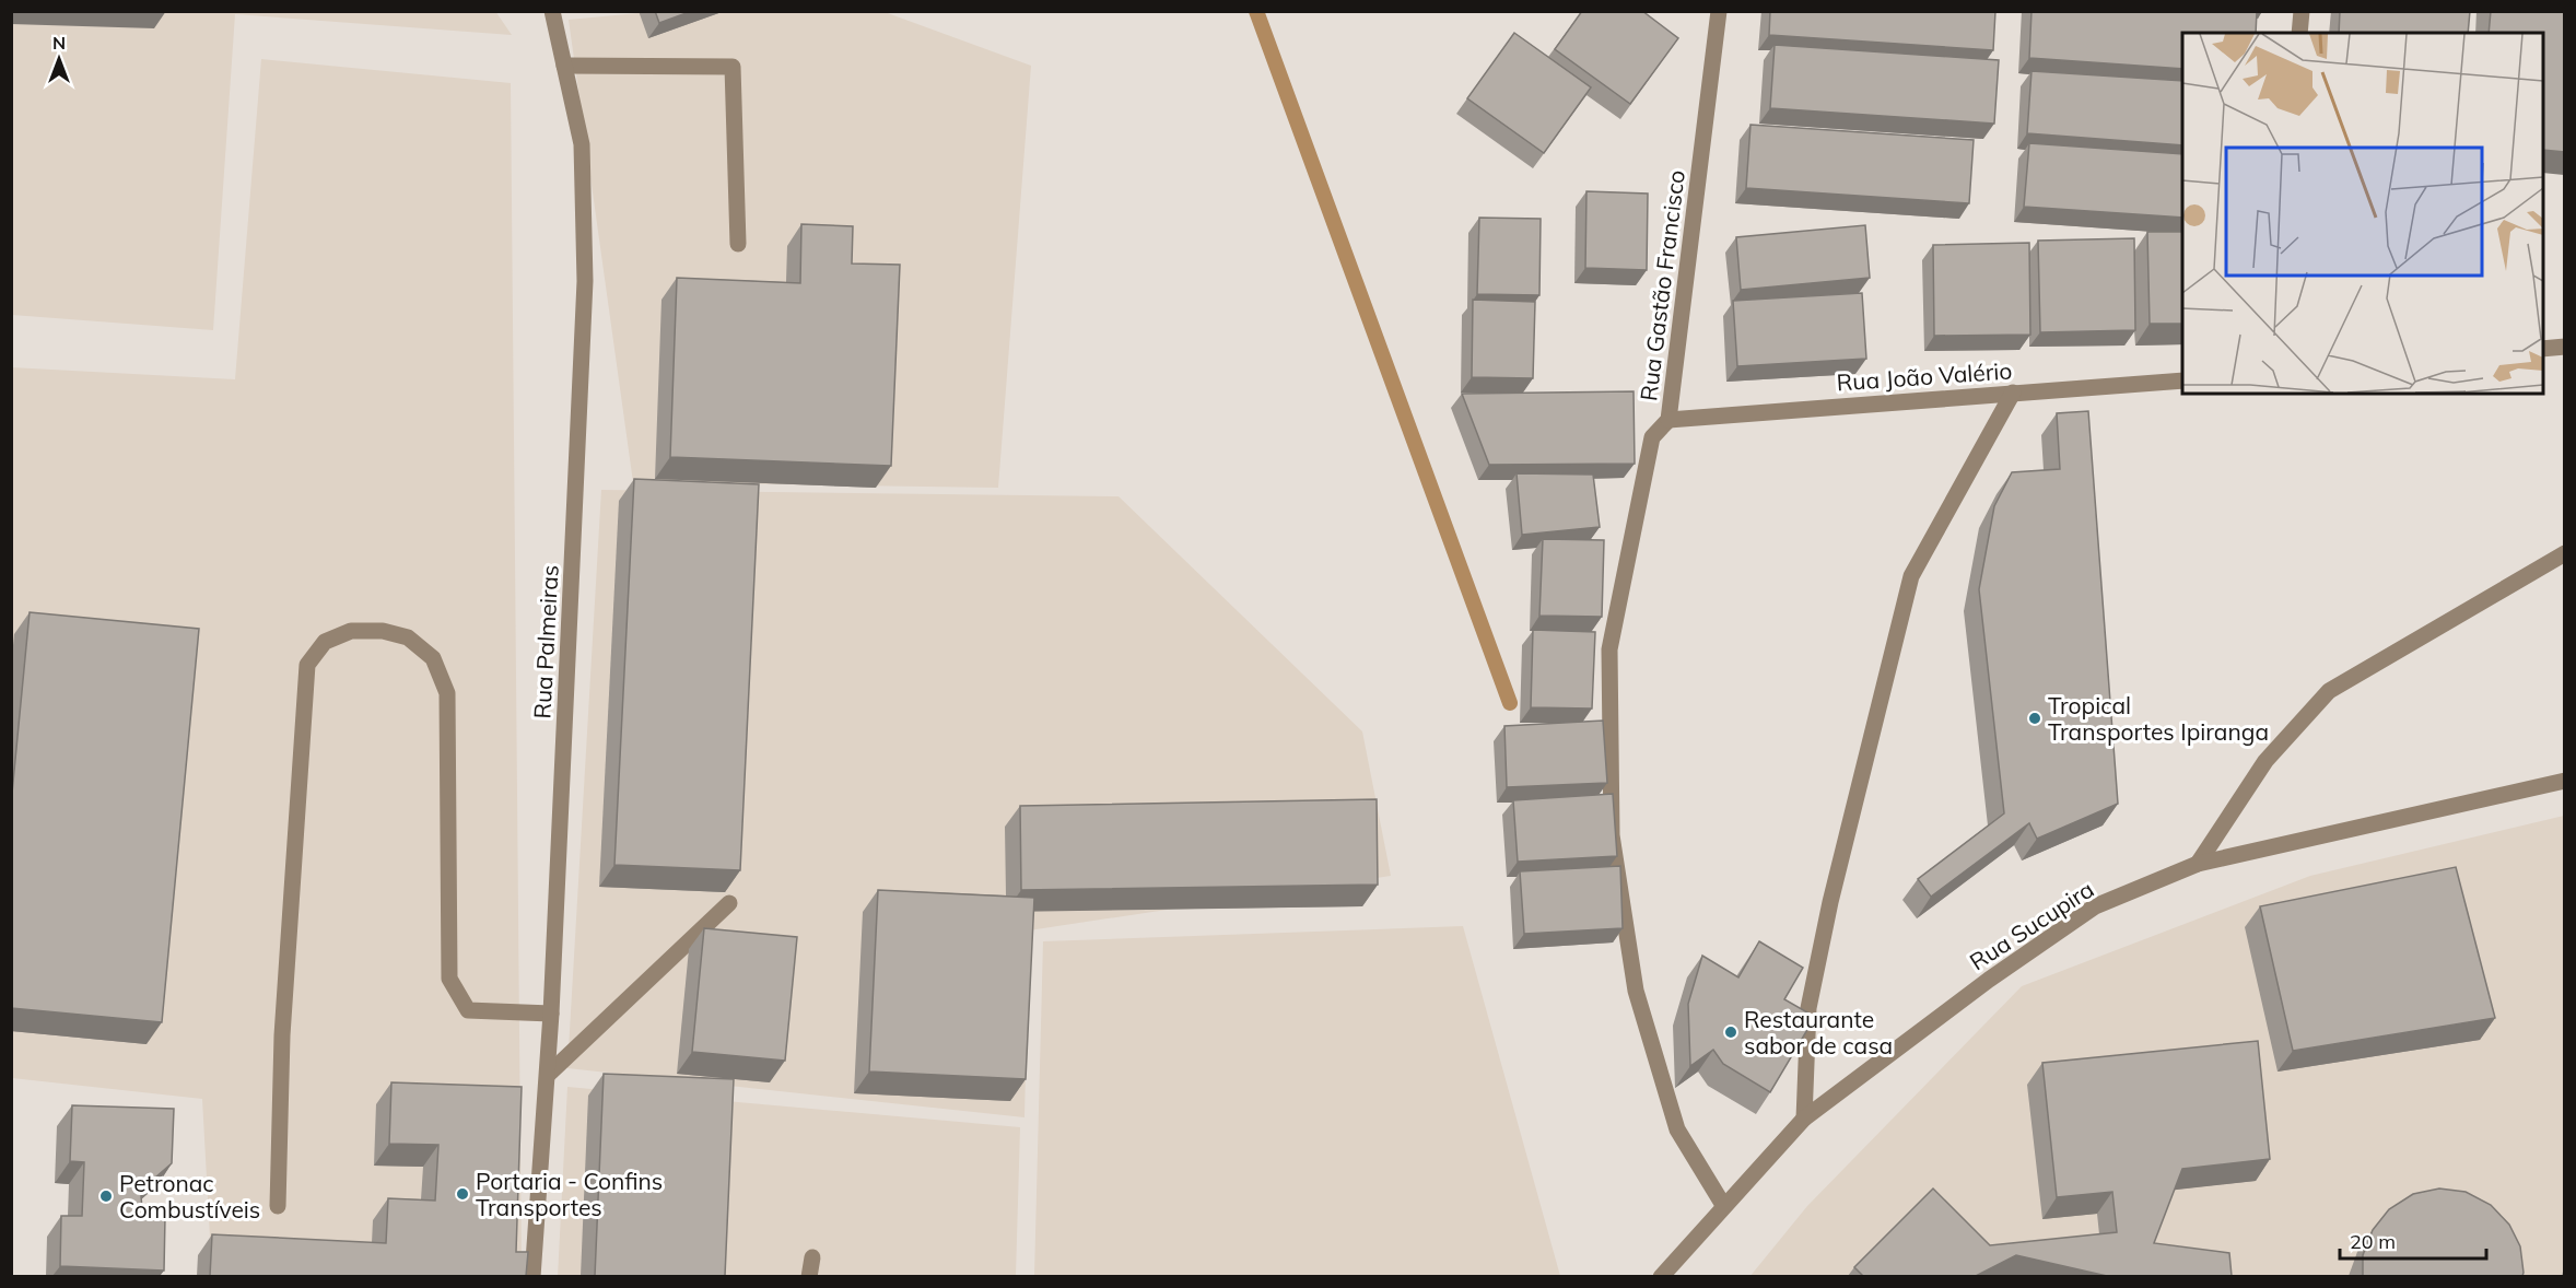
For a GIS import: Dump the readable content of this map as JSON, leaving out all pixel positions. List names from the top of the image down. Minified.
{"streets":{"street":["Rua Gastão Francisco","Rua João Valério","Rua Palmeiras","Rua Sucupira"]},"crossings":[["Rua Gastão Francisco","Rua João Valério"],["Rua Gastão Francisco","Rua Sucupira"]],"places":["Tropical Transportes Ipiranga","Restaurante sabor de casa","Portaria - Confins Transportes","Petronac Combustíveis"],"scale_bar":"20 m","north":"top"}
